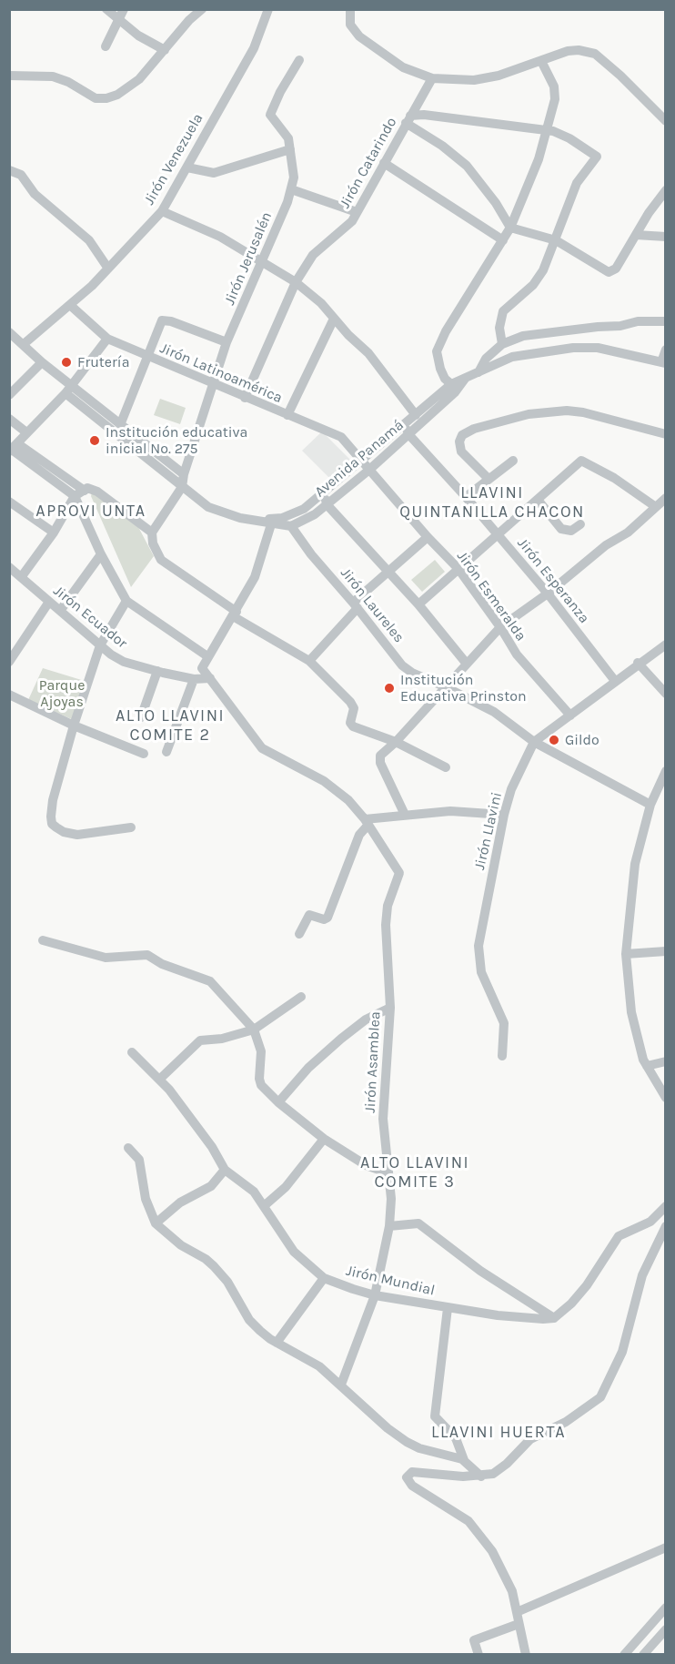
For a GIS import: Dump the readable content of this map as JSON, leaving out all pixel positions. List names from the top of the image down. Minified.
{"streets":{"street":["Jirón Venezuela","Jirón Catarindo","Jirón Jerusalén","Jirón Latinoamérica","Avenida Panamá","Jirón Esperanza","Jirón Esmeralda","Jirón Laureles","Jirón Ecuador","Jirón Llavini","Jirón Asamblea","Jirón Mundial"]},"crossings":[["Jirón Venezuela","Jirón Latinoamérica"],["Jirón Venezuela","Avenida Panamá"],["Jirón Catarindo","Jirón Latinoamérica"],["Jirón Jerusalén","Jirón Latinoamérica"],["Jirón Jerusalén","Avenida Panamá"],["Jirón Latinoamérica","Avenida Panamá"],["Jirón Latinoamérica","Jirón Esmeralda"],["Avenida Panamá","Jirón Esperanza"],["Avenida Panamá","Jirón Esmeralda"],["Avenida Panamá","Jirón Laureles"],["Jirón Esperanza","Jirón Llavini"],["Jirón Esmeralda","Jirón Llavini"],["Jirón Laureles","Jirón Llavini"],["Jirón Asamblea","Jirón Mundial"]],"districts":["LLAVINI QUINTANILLA CHACON","APROVI UNTA","ALTO LLAVINI COMITE 2","ALTO LLAVINI COMITE 3","LLAVINI HUERTA"],"parks":["Parque Ajoyas"],"places":["Frutería","Institución educativa inicial No. 275","Institución Educativa Prinston","Gildo"]}
